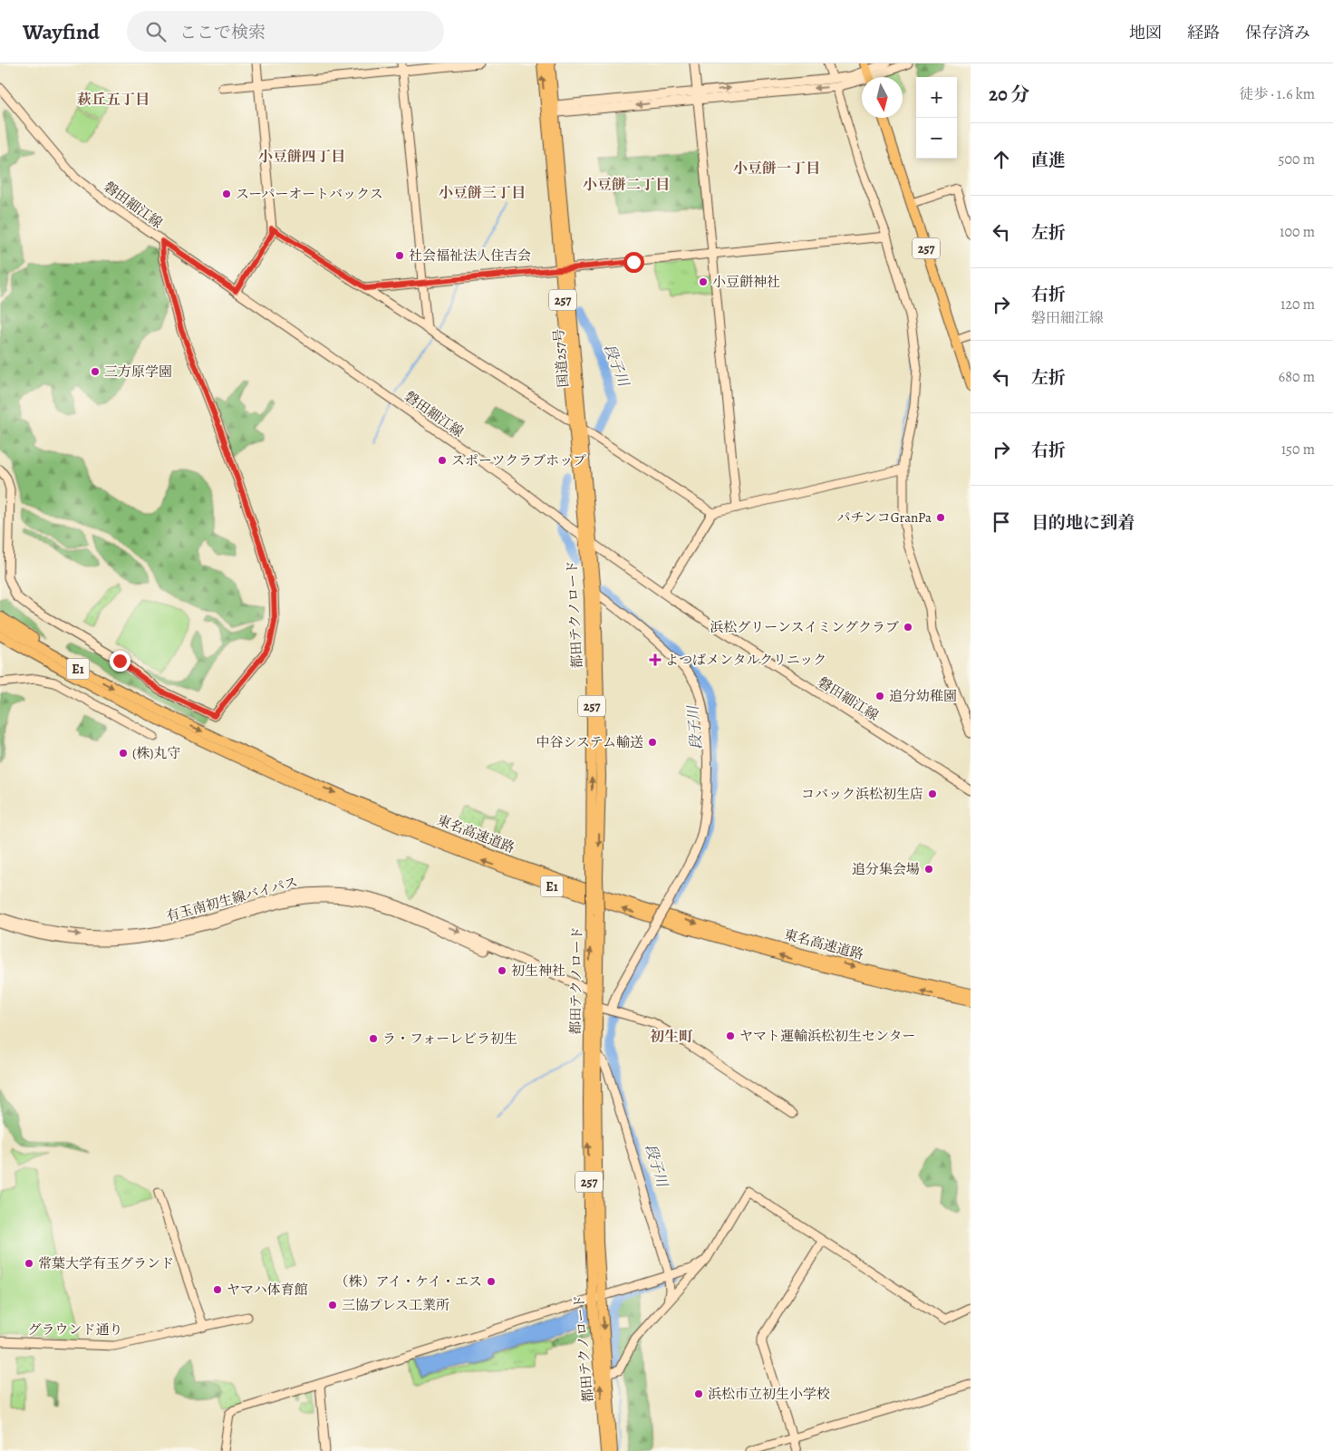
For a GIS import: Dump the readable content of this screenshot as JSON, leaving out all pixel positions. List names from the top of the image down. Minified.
{"streets":{"highway":["257","国道257号","都田テクノロード","E1","東名高速道路"],"street":["磐田細江線","有玉南初生線バイパス","グラウンド通り"]},"crossings":[["磐田細江線","国道257号"],["磐田細江線","都田テクノロード"],["国道257号","都田テクノロード"],["都田テクノロード","有玉南初生線バイパス"]],"districts":["萩丘五丁目","小豆餅四丁目","小豆餅一丁目","小豆餅二丁目","小豆餅三丁目","初生町"],"water":["段子川"],"places":{"other":["スーパーオートバックス","社会福祉法人住吉会","小豆餅神社","三方原学園","スポーツクラブホップ","パチンコGranPa","浜松グリーンスイミングクラブ","追分幼稚園","中谷システム輸送","(株)丸守","コバック浜松初生店","追分集会場","初生神社","ヤマト運輸浜松初生センター","ラ・フォーレビラ初生","常葉大学有玉グランド","（株）アイ・ケイ・エス","ヤマハ体育館","三協プレス工業所","浜松市立初生小学校"],"health":["よつばメンタルクリニック"]},"north":"bottom","page":{"header":"Wayfind","search":"ここで検索","nav":["地図","経路","保存済み"],"heading":["20 分","徒歩 · 1.6 km"],"map_buttons":["+","−"],"list":[["直進","500 m"],["左折","100 m"],["右折","磐田細江線","120 m"],["左折","680 m"],["右折","150 m"],"目的地に到着"]}}
